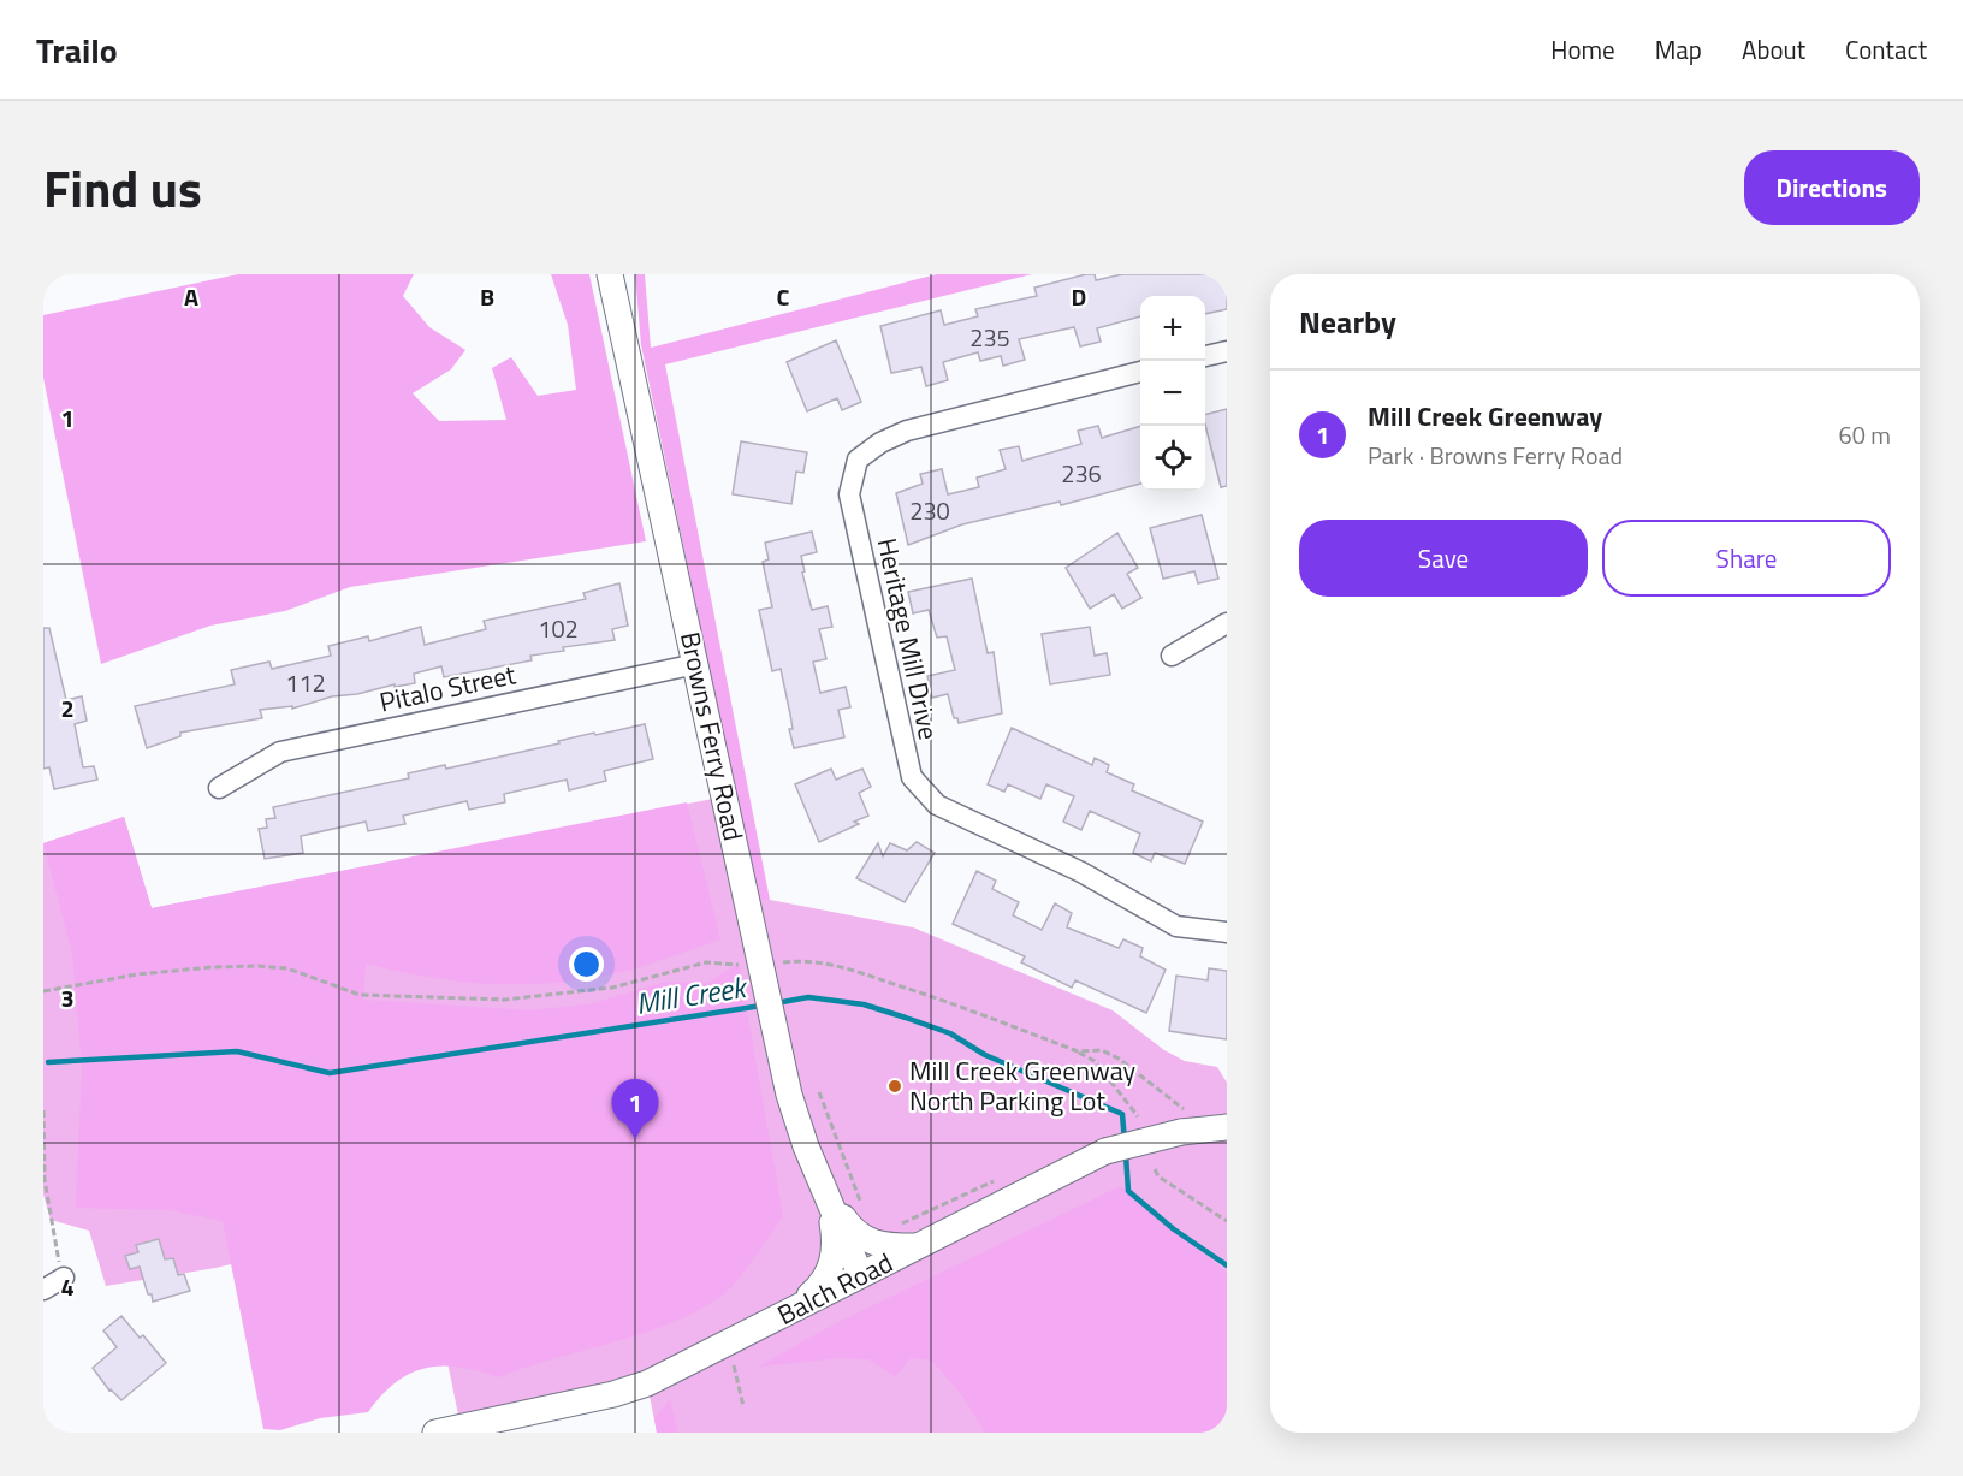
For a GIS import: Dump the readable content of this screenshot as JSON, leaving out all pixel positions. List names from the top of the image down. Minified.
{"streets":{"street":["Heritage Mill Drive","Pitalo Street","Browns Ferry Road","Balch Road"]},"crossings":[["Pitalo Street","Browns Ferry Road"],["Browns Ferry Road","Balch Road"]],"water":["Mill Creek"],"places":["Mill Creek Greenway North Parking Lot"],"house_numbers":["235","236","230","102","112"],"page":{"header":"Trailo","nav":["Home","Map","About","Contact"],"title":"Find us","buttons":["Directions",["Save","Share"]],"heading":"Nearby","map_buttons":["+","−"],"list":[{"mark":"1","name":"Mill Creek Greenway","note":"Park · Browns Ferry Road","value":"60 m"}],"pins":"1"},"grid":{"columns":["A","B","C","D"],"rows":["1","2","3","4"]}}
